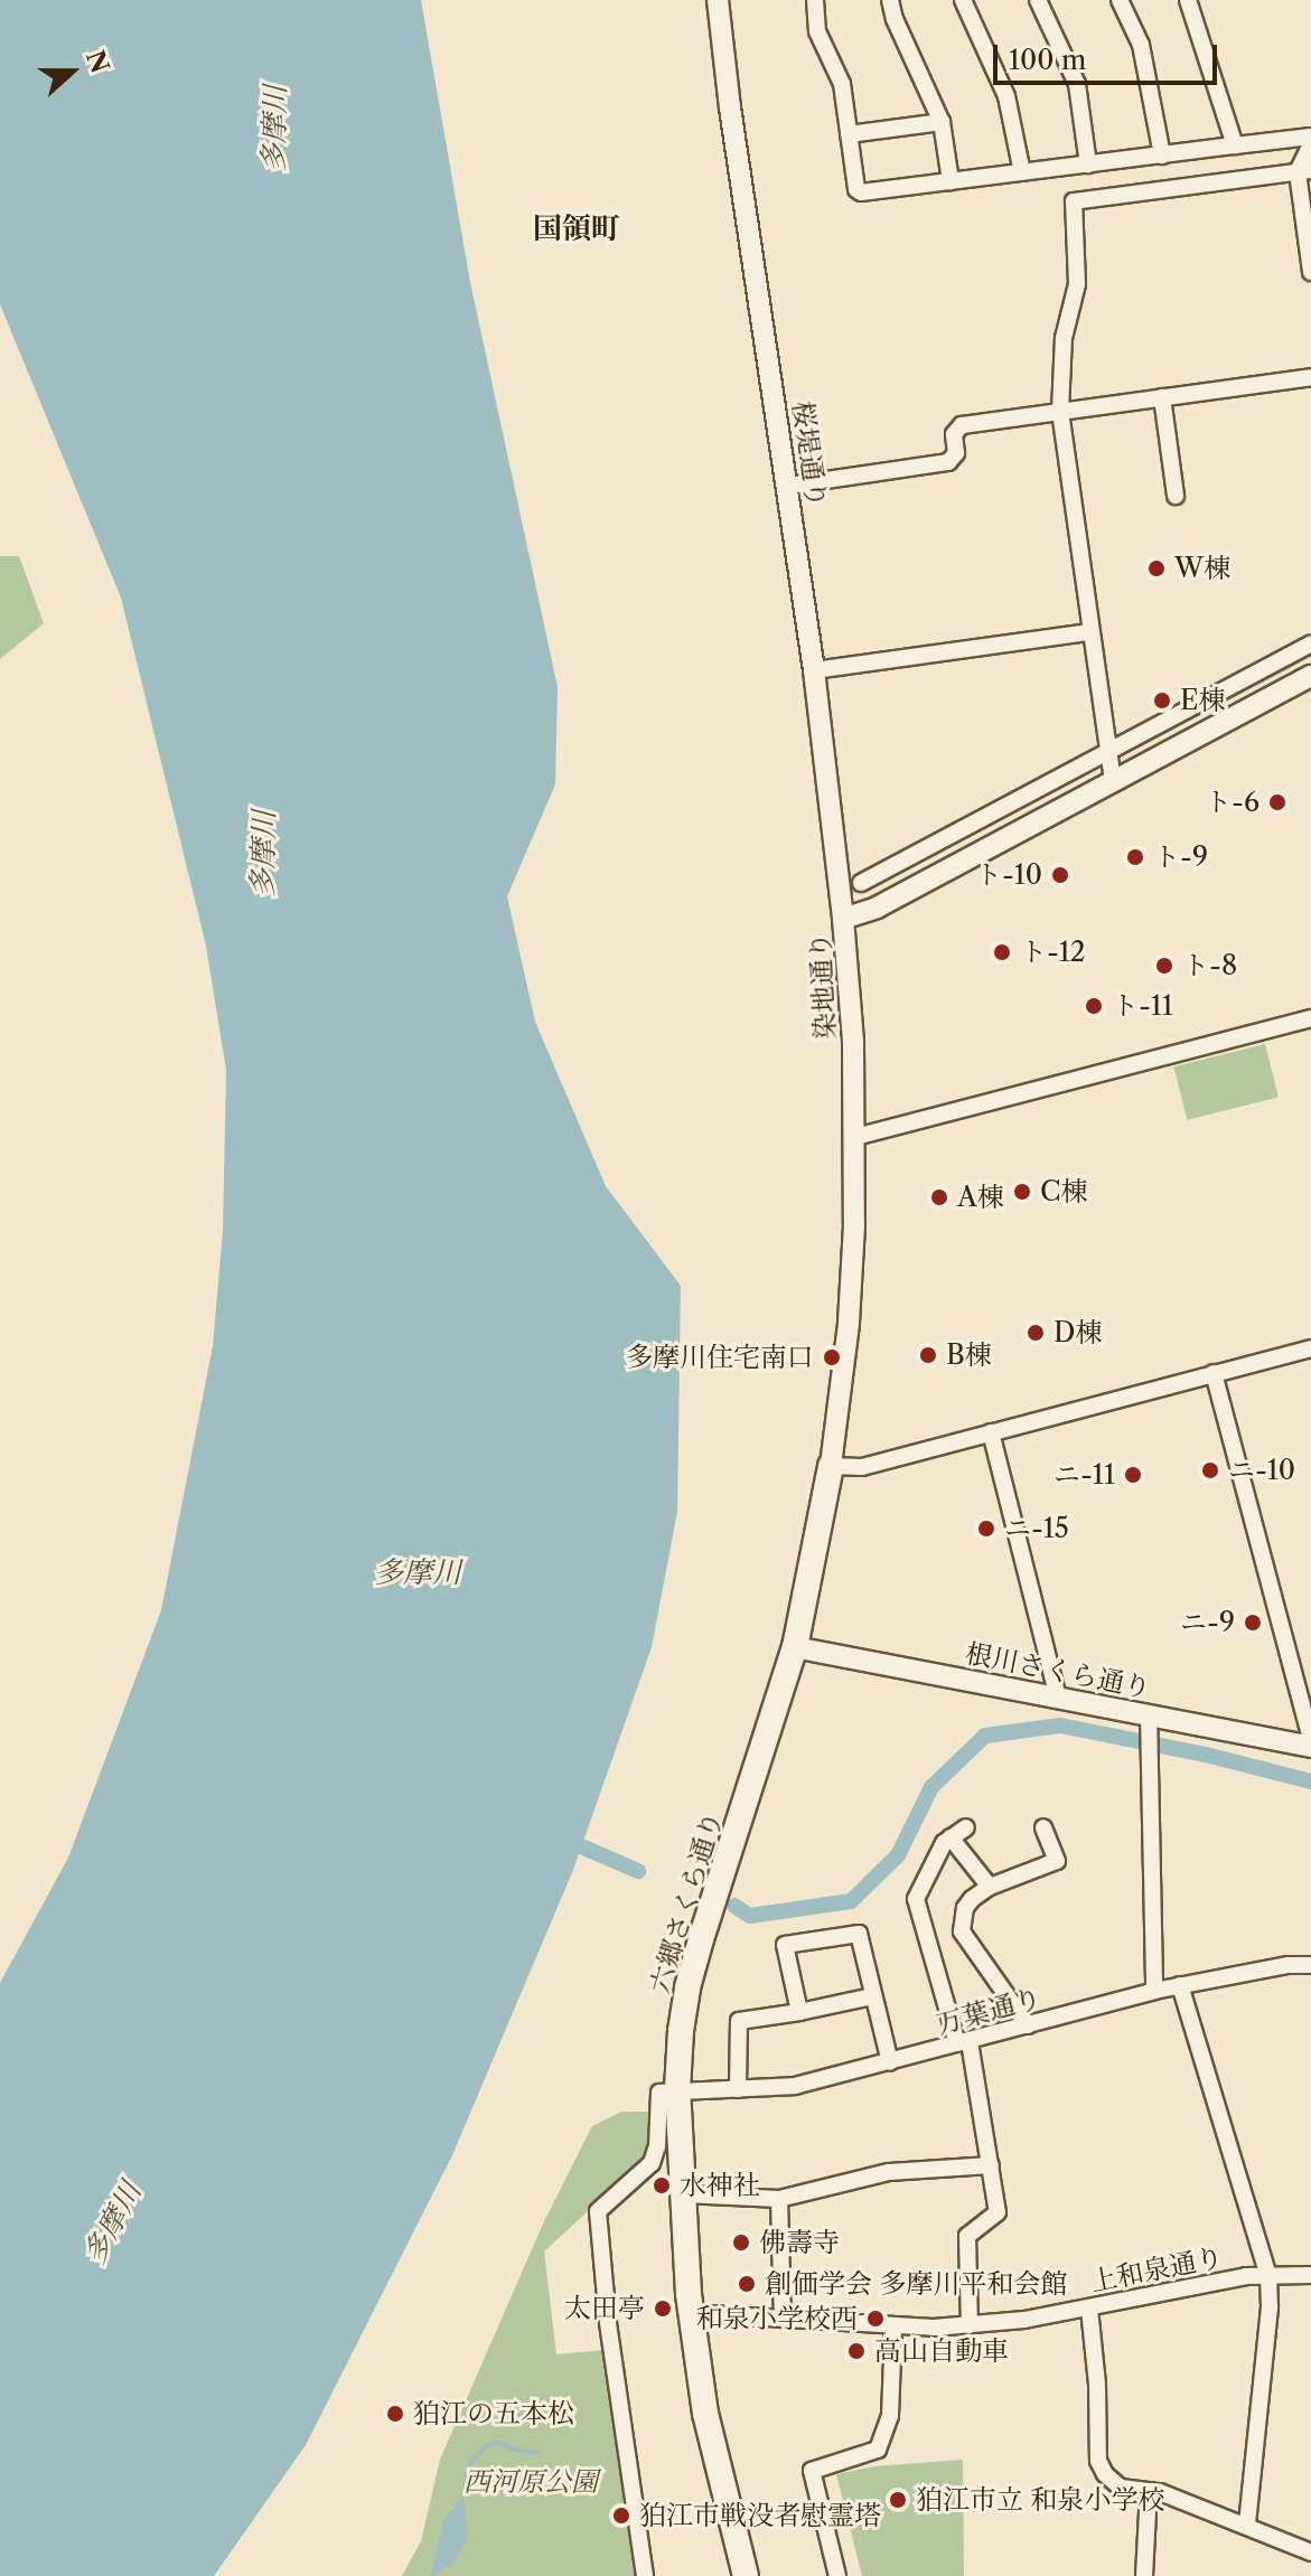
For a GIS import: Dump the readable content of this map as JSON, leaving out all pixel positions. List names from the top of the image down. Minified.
{"streets":{"main road":["六郷さくら通り"],"street":["桜堤通り","染地通り","根川さくら通り","万葉通り","上和泉通り"]},"crossings":[["桜堤通り","染地通り"],["染地通り","六郷さくら通り"],["根川さくら通り","六郷さくら通り"],["六郷さくら通り","万葉通り"],["六郷さくら通り","上和泉通り"]],"districts":["国領町"],"water":["多摩川"],"parks":["西河原公園"],"places":["W棟","E棟","ト-6","ト-9","ト-10","ト-12","ト-8","ト-11","C棟","A棟","D棟","B棟","多摩川住宅南口","ニ-10","ニ-11","ニ-15","ニ-9","水神社","佛壽寺","創価学会 多摩川平和会館","太田亭","和泉小学校西","高山自動車","狛江の五本松","狛江市立 和泉小学校","狛江市戦没者慰霊塔"],"scale_bar":"100 m","north":"right"}
